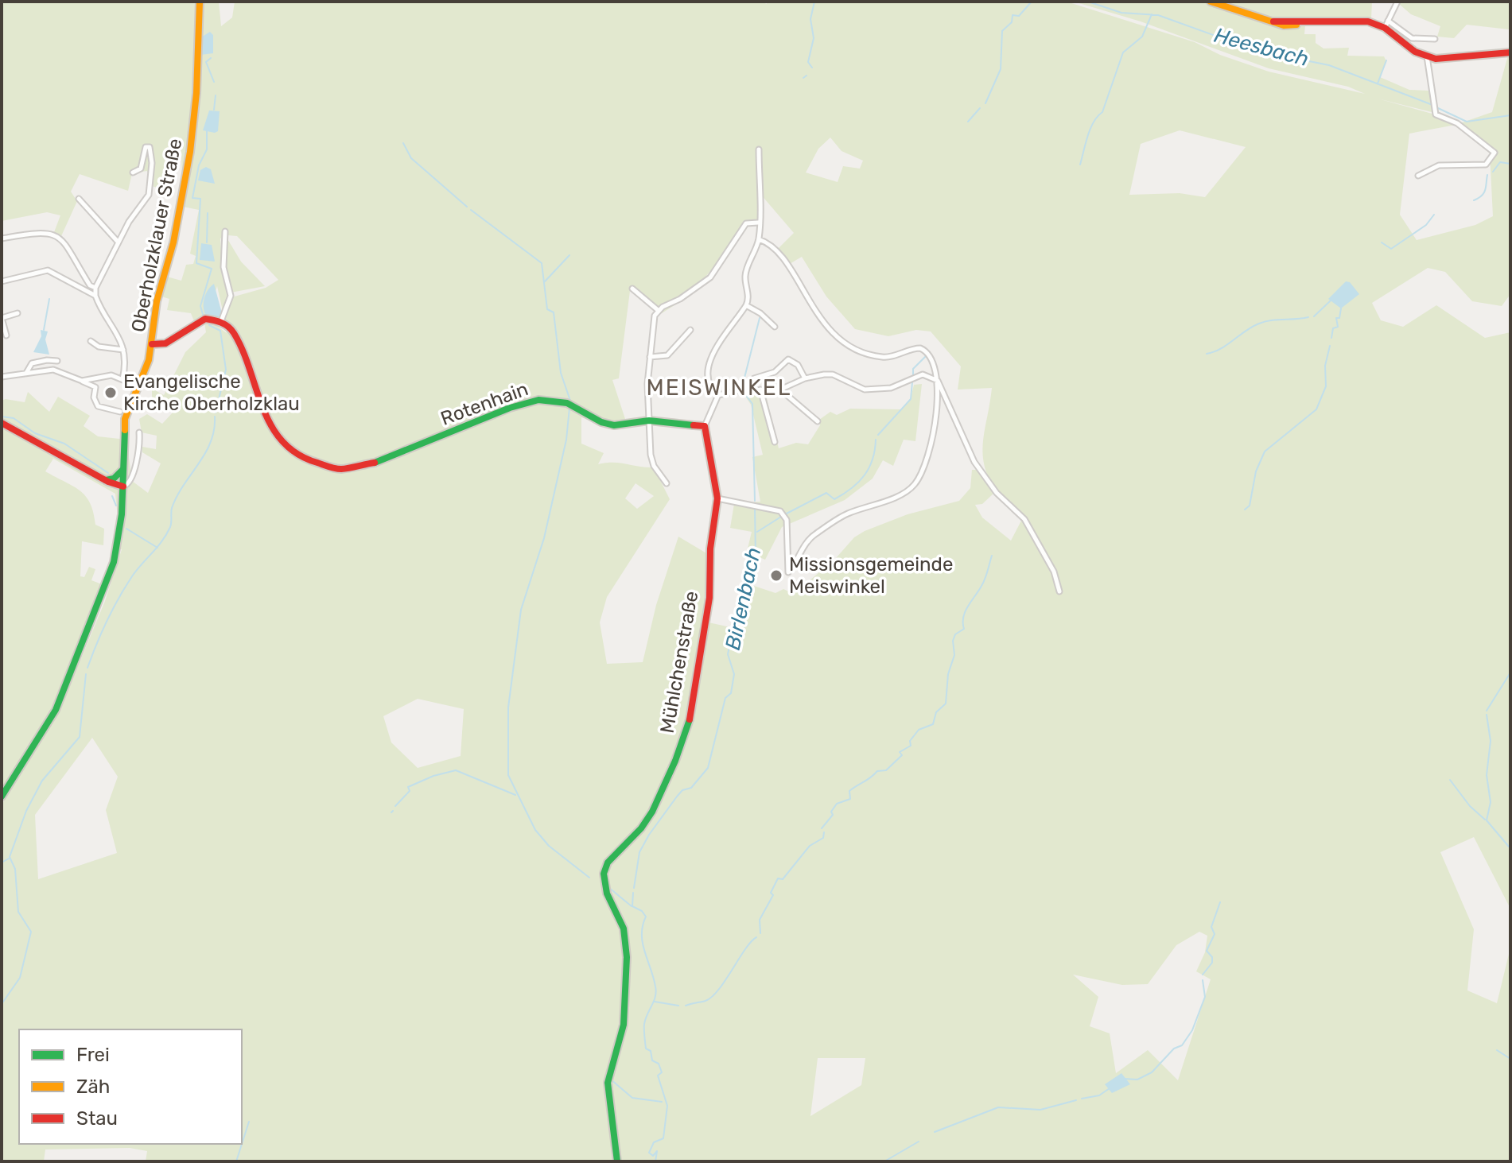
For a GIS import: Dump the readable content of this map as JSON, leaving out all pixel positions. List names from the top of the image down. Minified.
{"streets":{"street":["Oberholzklauer Straße","Rotenhain","Mühlchenstraße"]},"crossings":[["Rotenhain","Mühlchenstraße"]],"districts":["MEISWINKEL"],"water":["Heesbach","Birlenbach"],"places":["Evangelische Kirche Oberholzklau","Missionsgemeinde Meiswinkel"],"legend":["Frei","Zäh","Stau"]}
